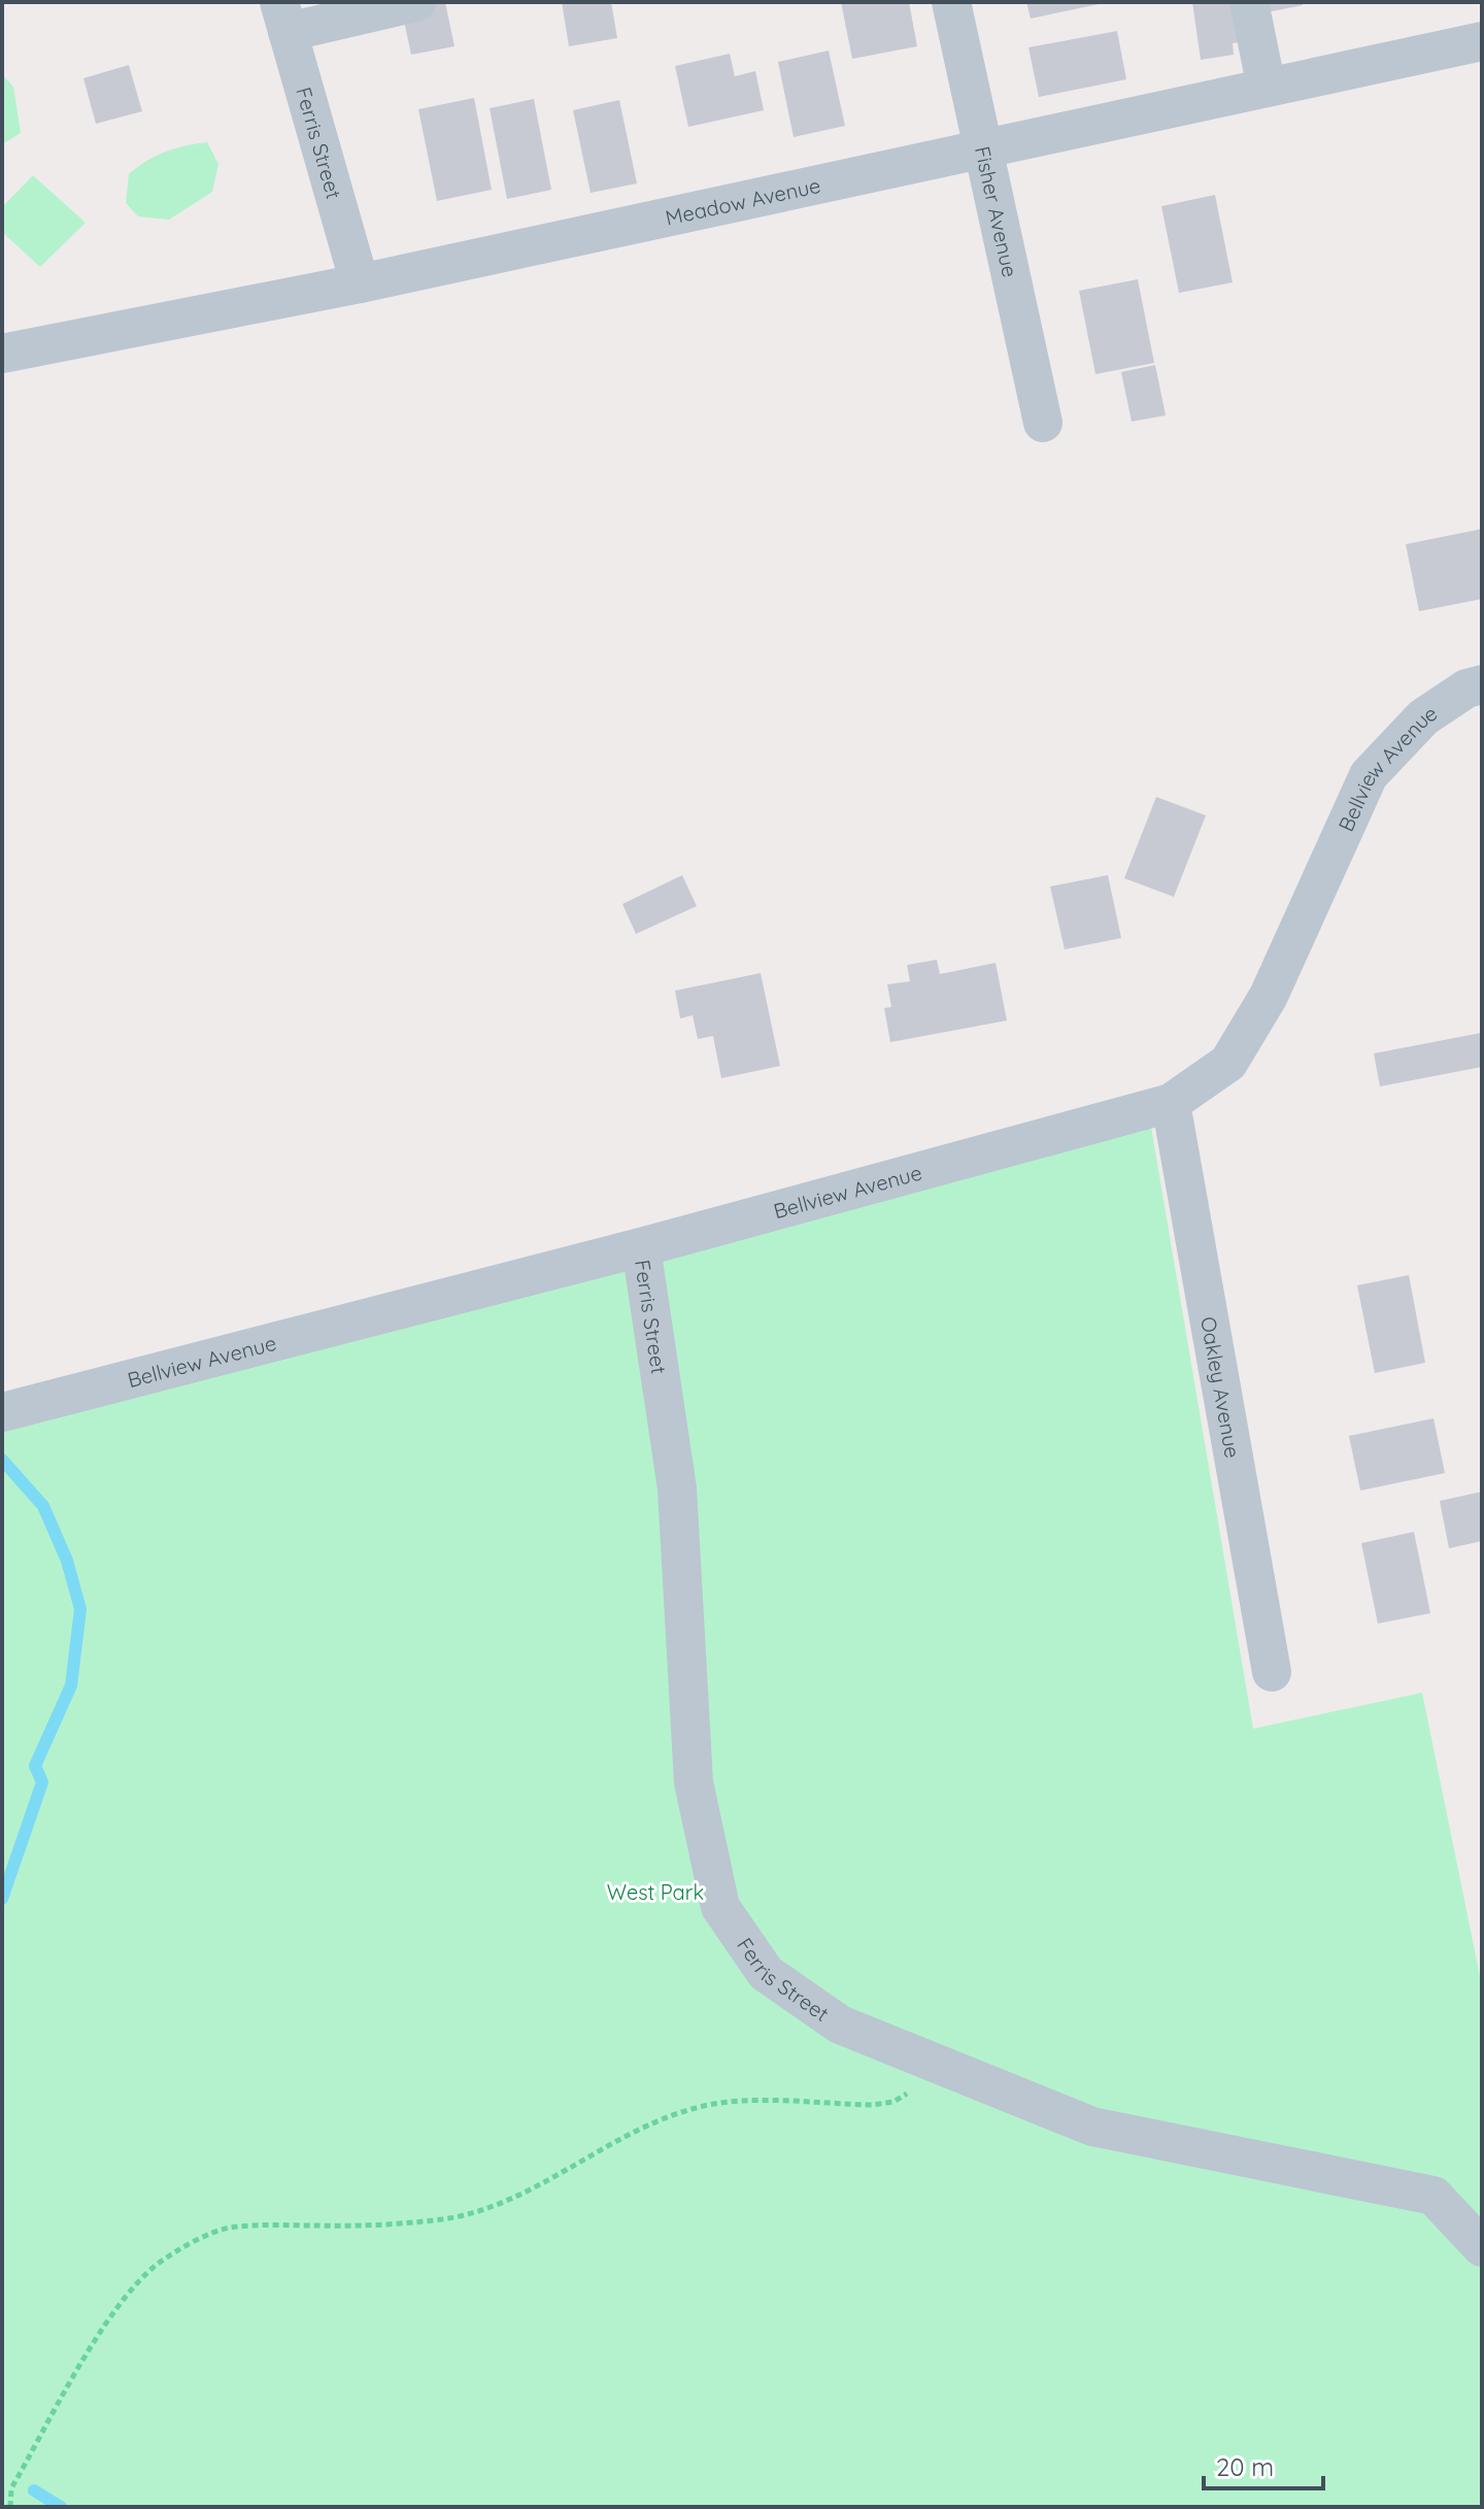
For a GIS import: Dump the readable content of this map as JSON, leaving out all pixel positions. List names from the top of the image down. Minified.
{"streets":{"street":["Ferris Street","Meadow Avenue","Fisher Avenue","Bellview Avenue","Oakley Avenue"]},"crossings":[["Ferris Street","Meadow Avenue"],["Ferris Street","Bellview Avenue"],["Meadow Avenue","Fisher Avenue"],["Bellview Avenue","Oakley Avenue"]],"parks":["West Park"],"scale_bar":"20 m"}
